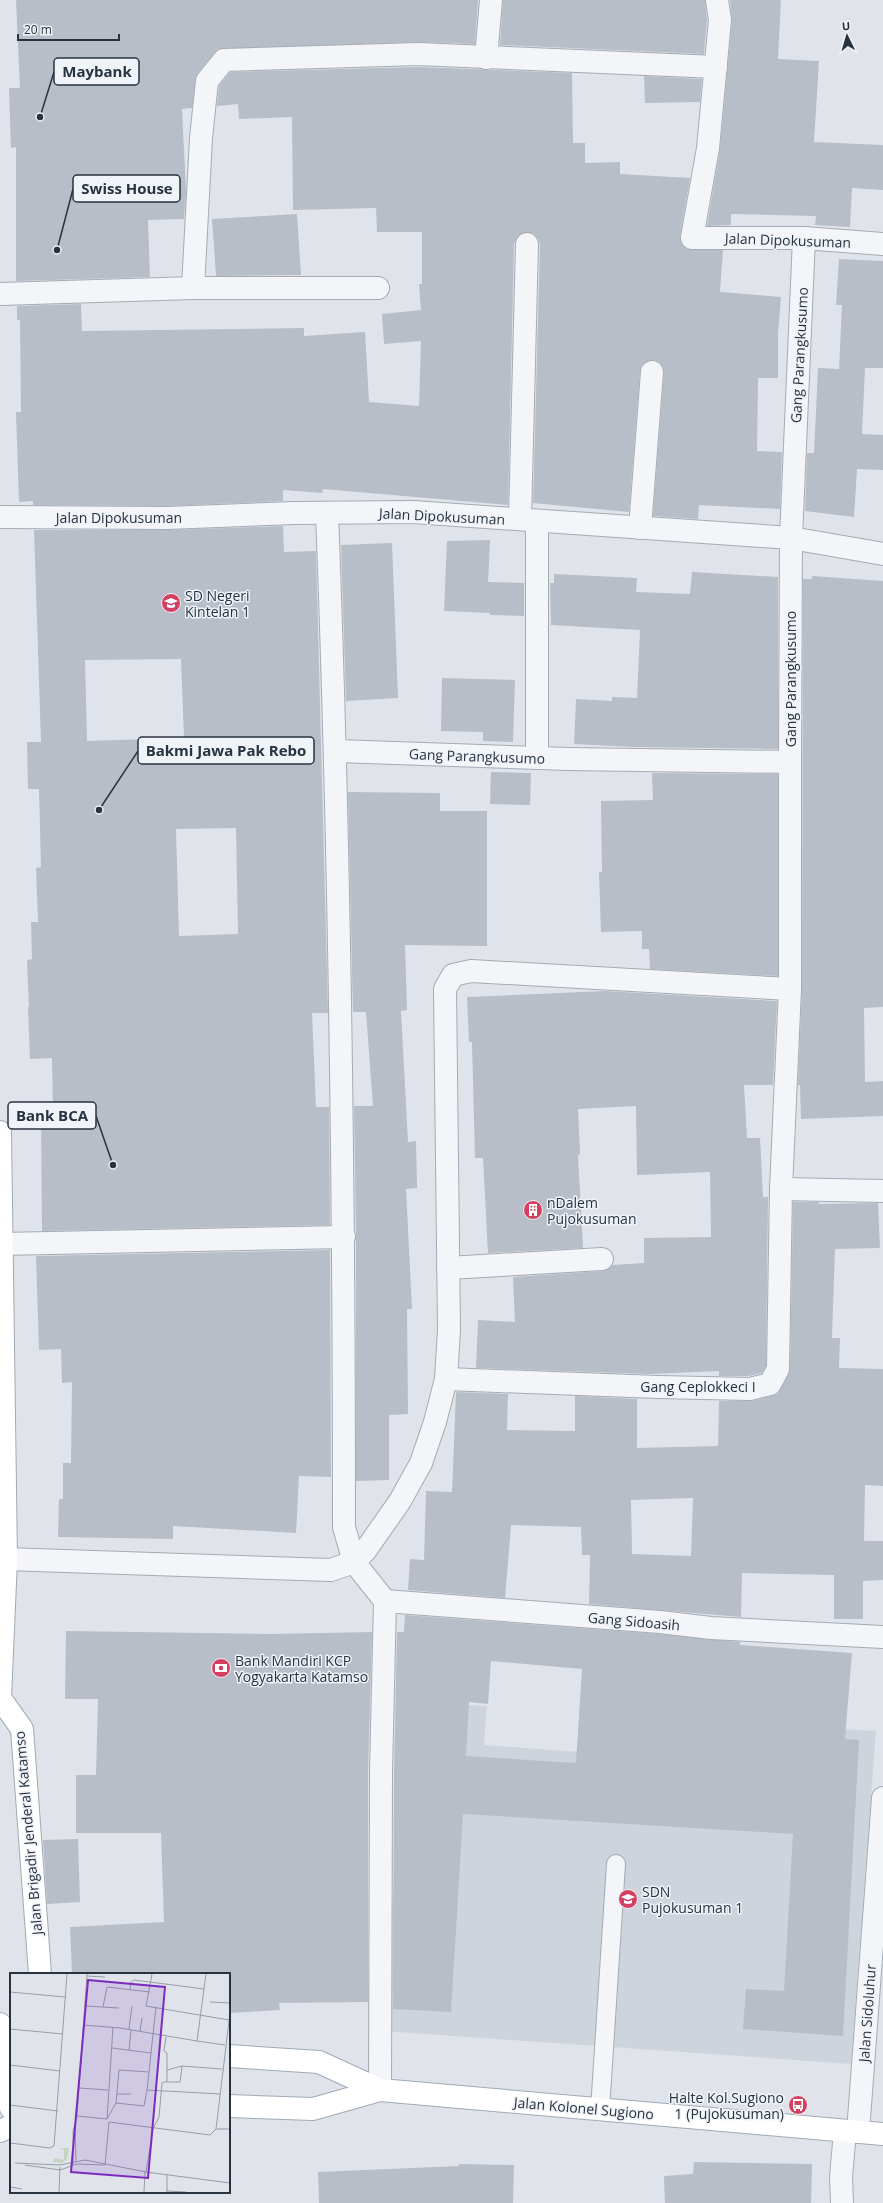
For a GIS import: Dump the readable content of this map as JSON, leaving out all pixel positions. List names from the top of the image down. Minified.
{"streets":{"main road":["Jalan Brigadir Jenderal Katamso","Jalan Kolonel Sugiono"],"street":["Jalan Dipokusuman","Gang Parangkusumo","Gang Ceplokkeci I","Gang Sidoasih","Jalan Sidoluhur"]},"crossings":[["Jalan Dipokusuman","Gang Parangkusumo"],["Gang Parangkusumo","Gang Ceplokkeci I"],["Jalan Sidoluhur","Jalan Kolonel Sugiono"]],"places":{"other":["Maybank","Swiss House","Bakmi Jawa Pak Rebo","Bank BCA"],"school or university":["SD Negeri Kintelan 1","SDN Pujokusuman 1"],"building":["nDalem Pujokusuman"],"bank":["Bank Mandiri KCP Yogyakarta Katamso"],"bus stop":["Halte Kol.Sugiono 1 (Pujokusuman)"]},"scale_bar":"20 m","north":"top"}
